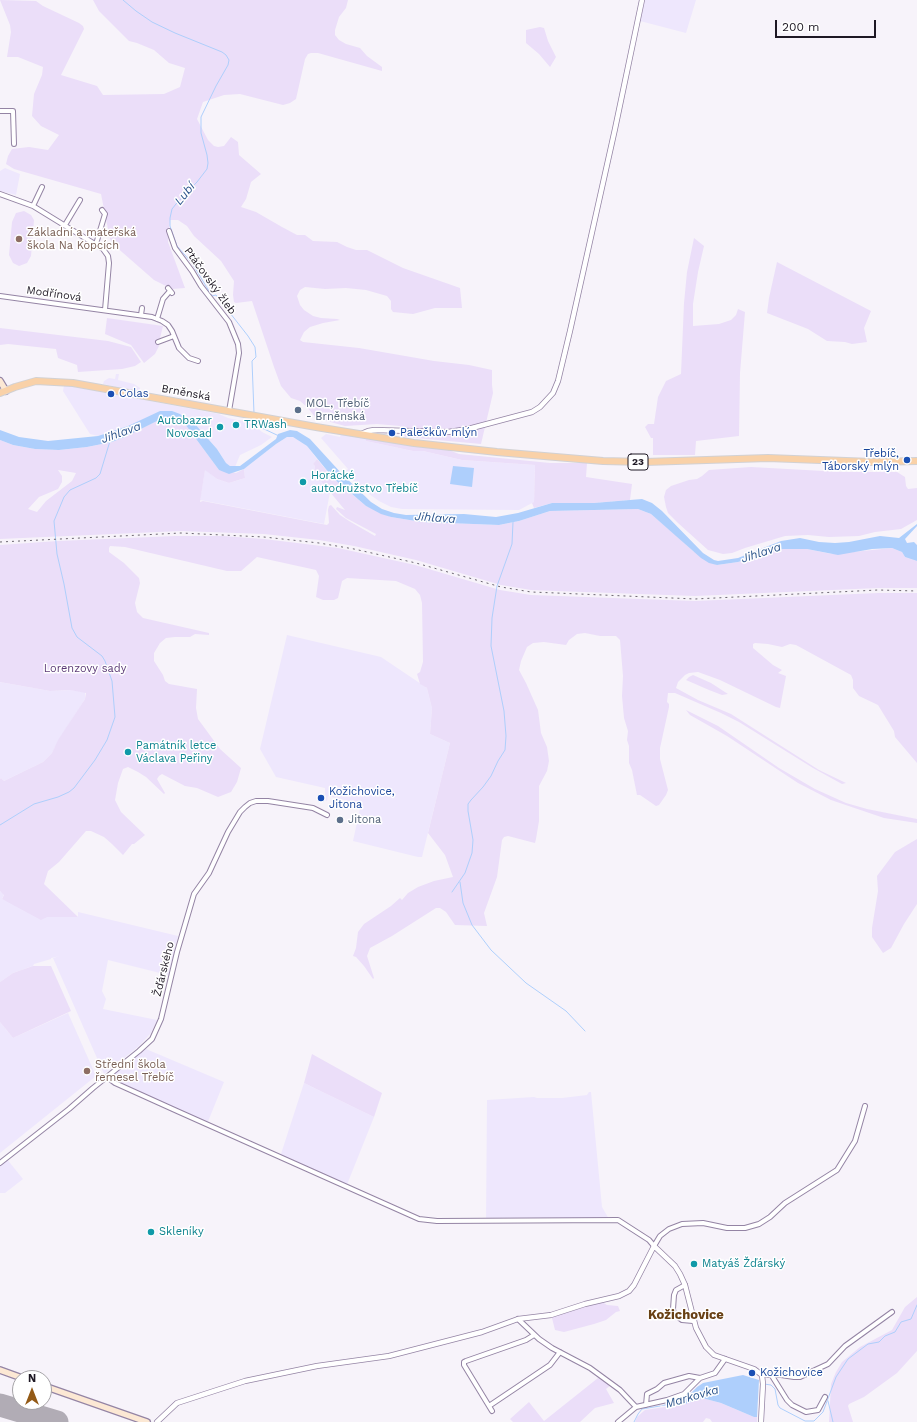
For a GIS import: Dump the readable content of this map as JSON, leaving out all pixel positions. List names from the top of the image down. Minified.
{"streets":{"main road":["Brněnská","23"],"street":["Ptáčovský žleb","Modřínová","Žďárského"]},"crossings":[["Ptáčovský žleb","Brněnská"],["Brněnská","23"]],"districts":["Kožichovice"],"water":["Lubí","Jihlava","Markovka"],"parks":["Lorenzovy sady"],"places":["Základní a mateřská škola Na Kopcích","Colas","MOL, Třebíč - Brněnská","TRWash","Autobazar Novosad","Palečkův mlýn","Třebíč, Táborský mlýn","Horácké autodružstvo Třebíč","Památník letce Václava Peřiny","Kožichovice, Jitona","Jitona","Střední škola řemesel Třebíč","Skleníky","Matyáš Žďárský","Kožichovice"],"scale_bar":"200 m","north":"top"}
